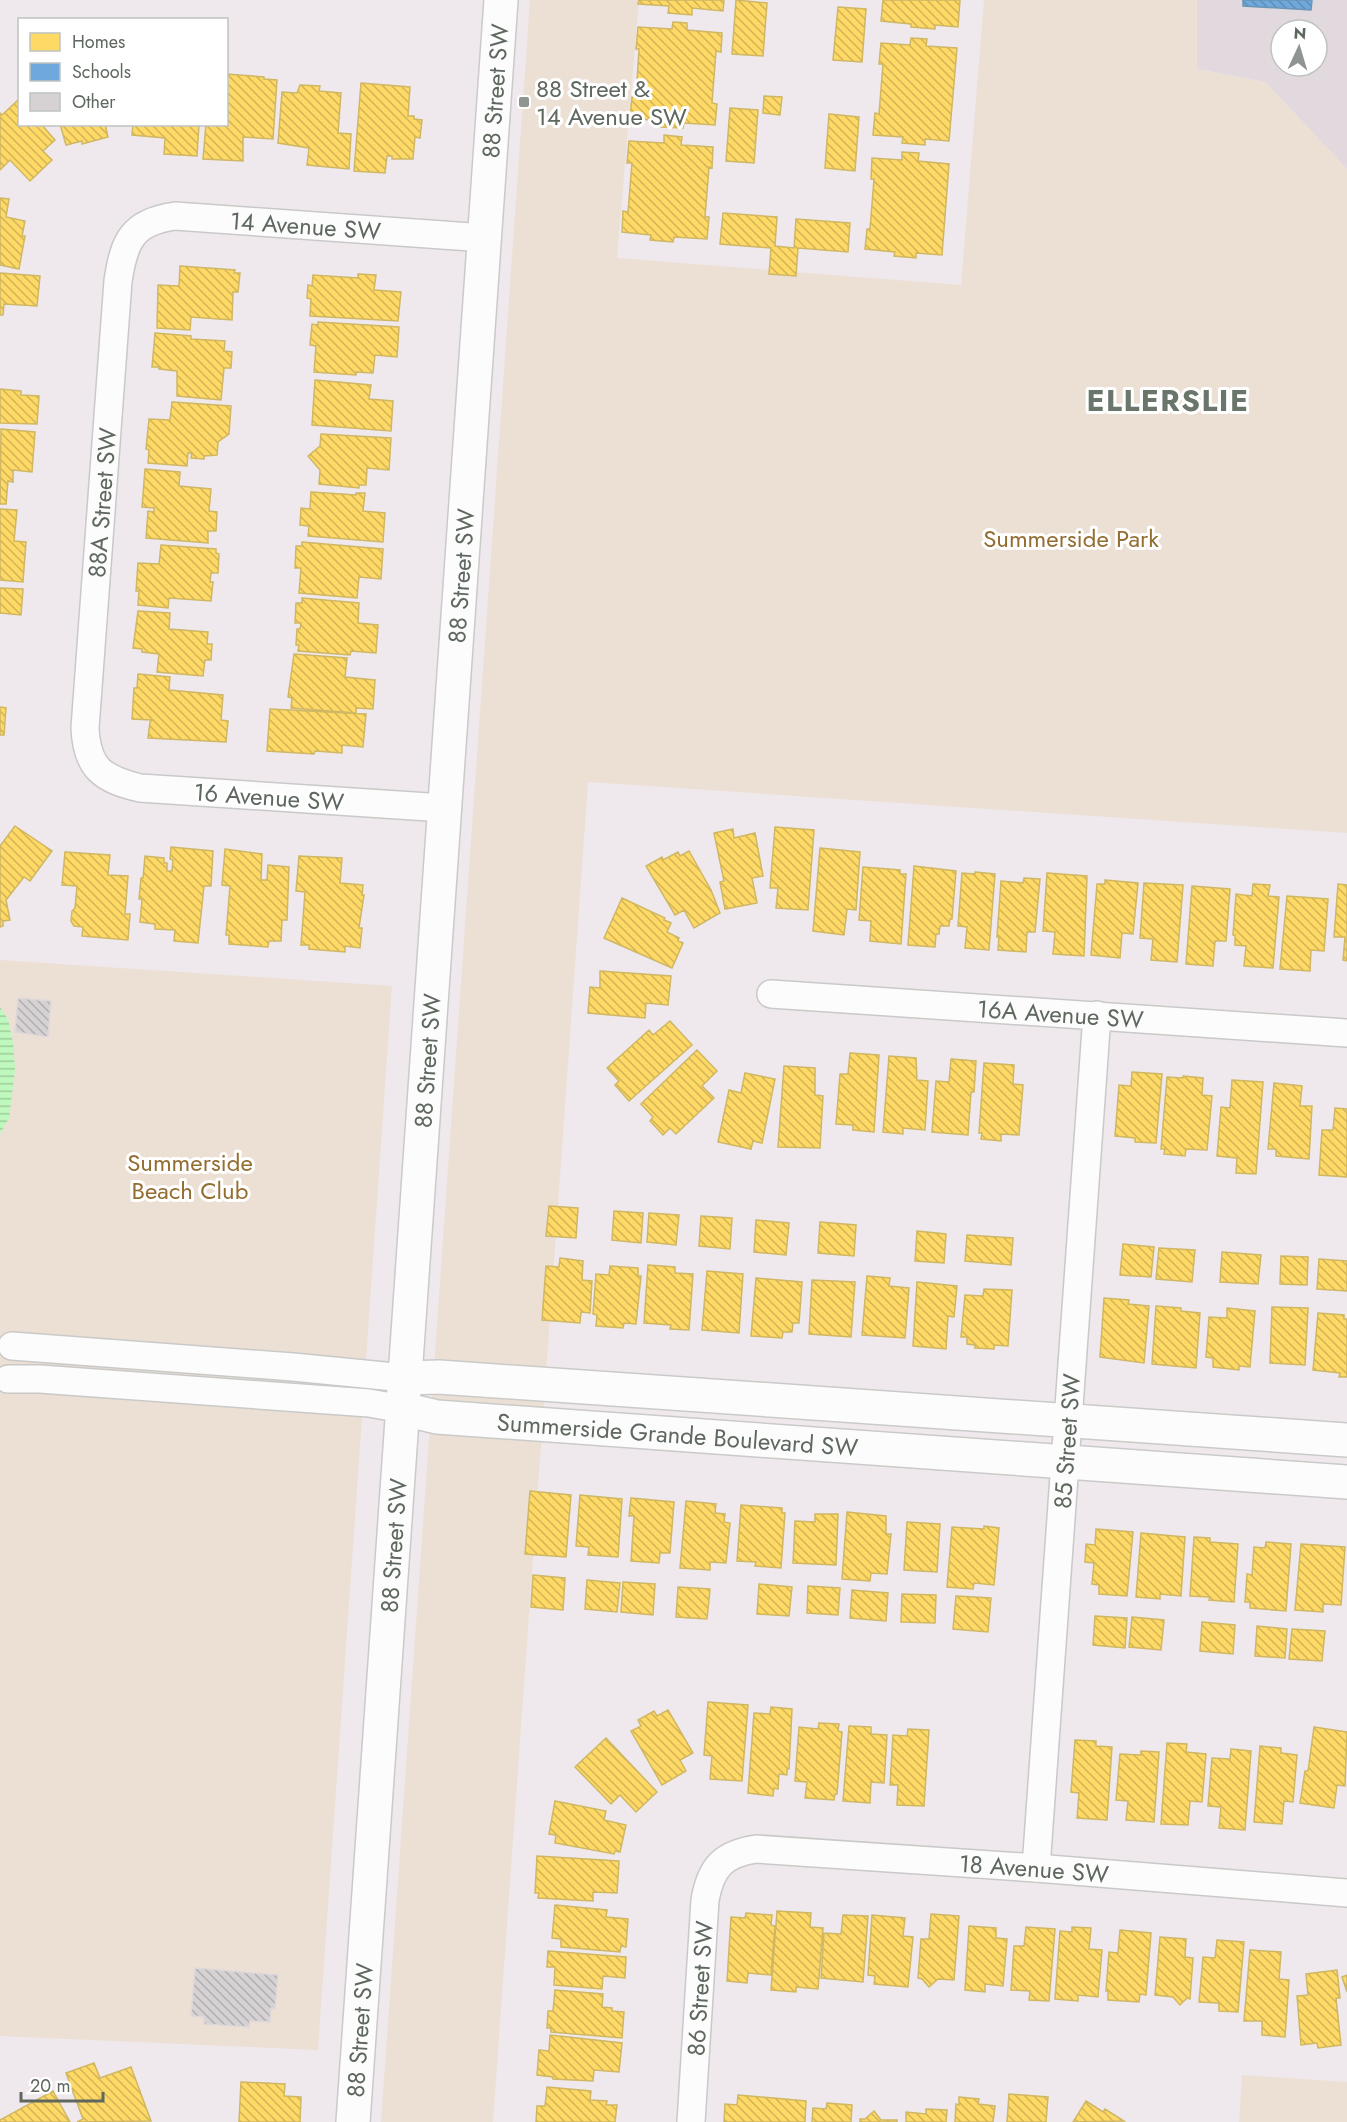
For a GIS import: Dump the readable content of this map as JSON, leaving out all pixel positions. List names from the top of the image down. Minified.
{"streets":{"street":["88 Street SW","14 Avenue SW","88A Street SW","16 Avenue SW","16A Avenue SW","Summerside Grande Boulevard SW","85 Street SW","18 Avenue SW","86 Street SW"]},"crossings":[["88 Street SW","14 Avenue SW"],["88 Street SW","16 Avenue SW"],["88 Street SW","Summerside Grande Boulevard SW"],["14 Avenue SW","88A Street SW"],["88A Street SW","16 Avenue SW"],["16A Avenue SW","85 Street SW"],["Summerside Grande Boulevard SW","85 Street SW"],["85 Street SW","18 Avenue SW"],["18 Avenue SW","86 Street SW"]],"districts":["ELLERSLIE"],"parks":["Summerside Park","Summerside Beach Club"],"places":{"transit":["88 Street & 14 Avenue SW"]},"legend":["Homes","Schools","Other"],"scale_bar":"20 m","north":"top"}
